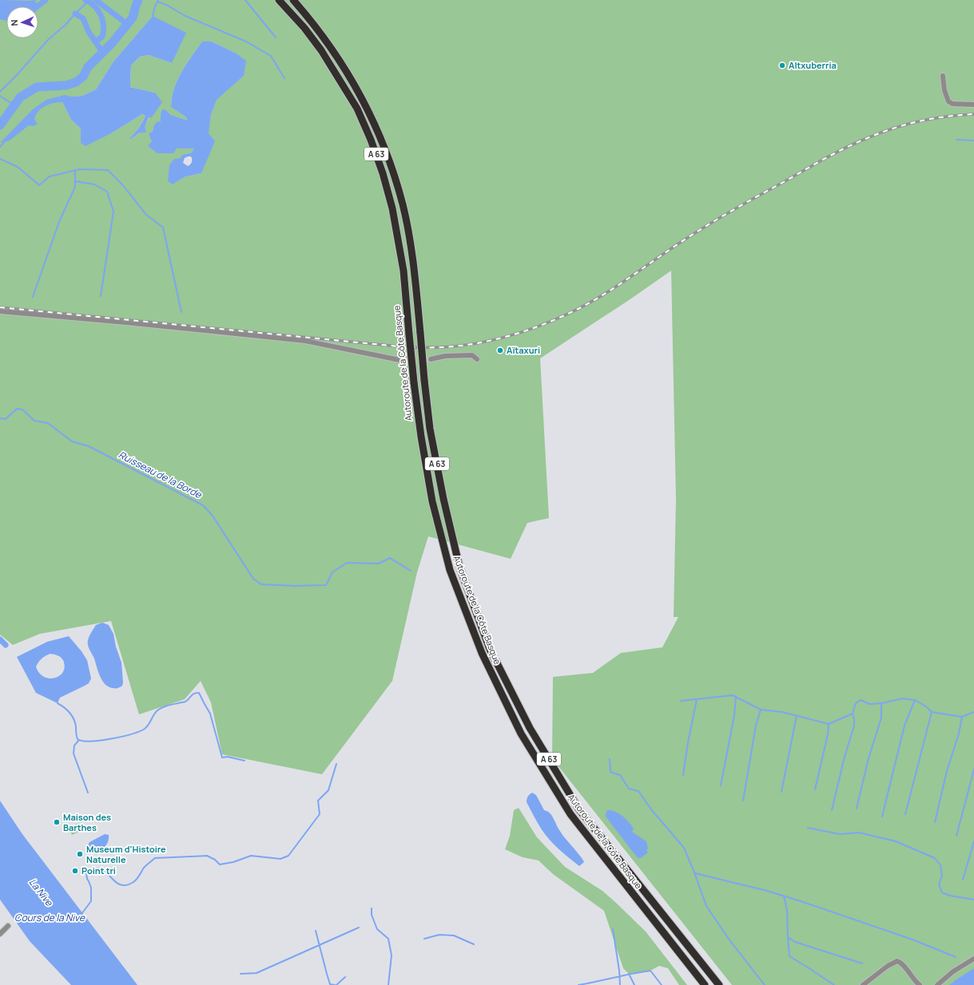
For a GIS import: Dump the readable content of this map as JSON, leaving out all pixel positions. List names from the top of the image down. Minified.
{"streets":{"highway":["A 63","Autoroute de la Côte Basque"]},"water":["Ruisseau de la Borde","La Nive","Cours de la Nive"],"places":["Altxuberria","Aïtaxuri","Maison des Barthes","Museum d'Histoire Naturelle","Point tri"],"north":"left"}
